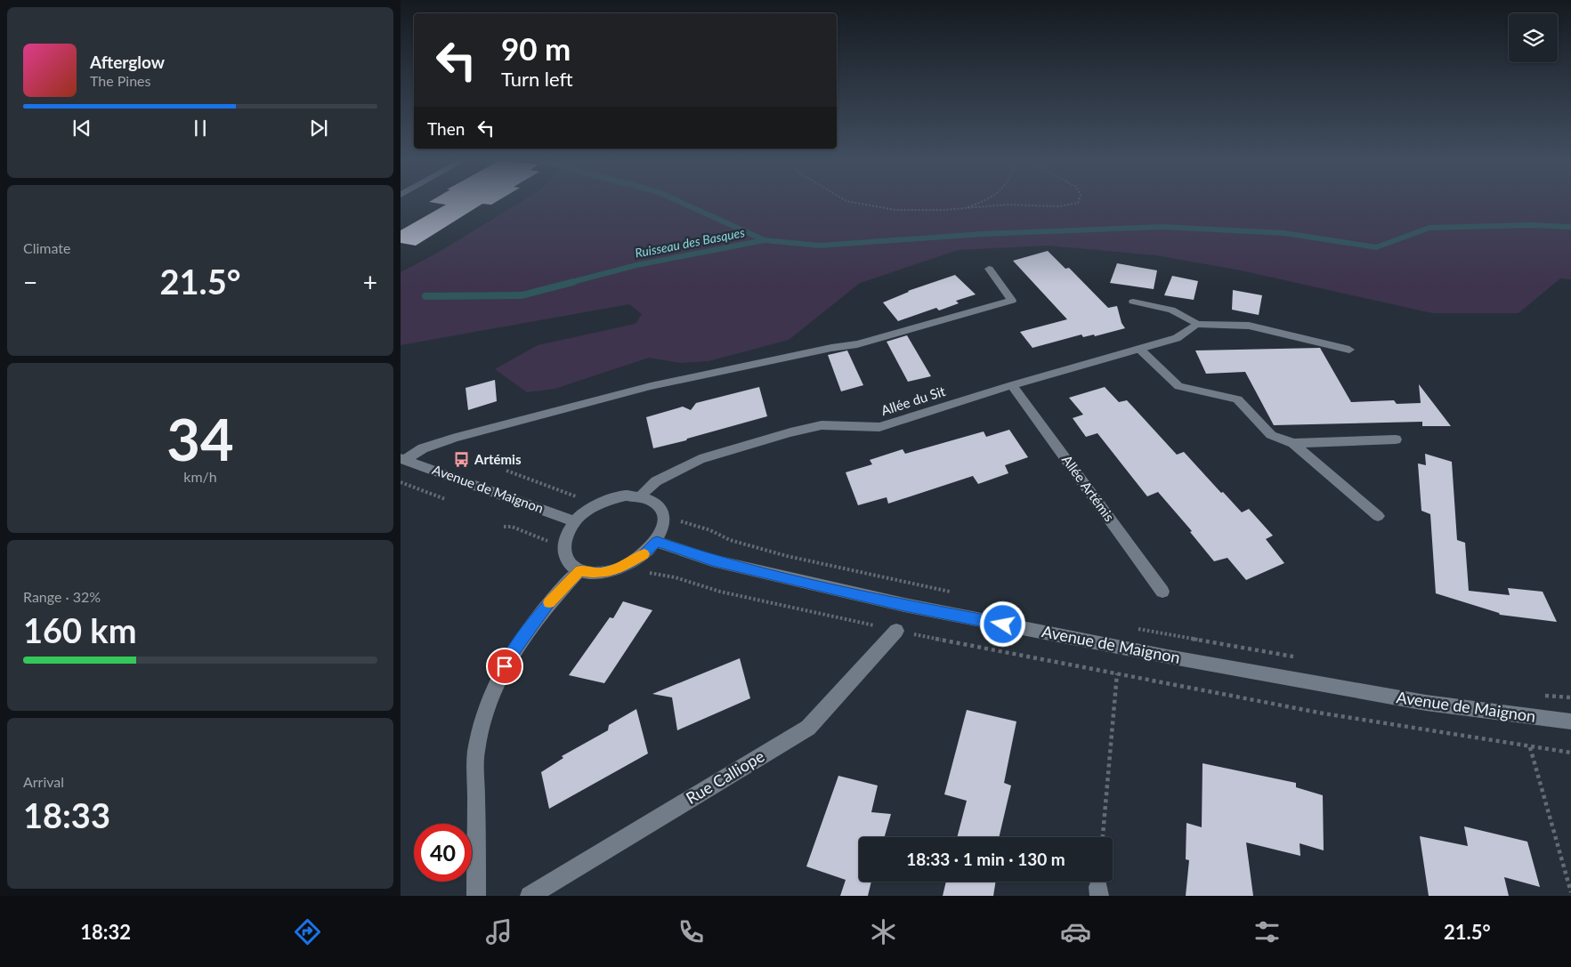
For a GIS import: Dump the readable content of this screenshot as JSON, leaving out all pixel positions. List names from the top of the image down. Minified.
{"streets":{"street":["Allée du Sit","Allée Artémis","Avenue de Maignon","Rue Calliope"]},"crossings":[["Allée du Sit","Allée Artémis"],["Allée du Sit","Avenue de Maignon"]],"water":["Ruisseau des Basques"],"places":{"bus stop":["Artémis"]},"page":{"turn":["90 m","Turn left"],"song":["Afterglow","The Pines"],"then":"Then","tile":["Climate",["34","km/h"],["Range · 32%","160 km"],["Arrival","18:33"]],"heat":["−","21.5°","+"],"limit":"40","trip":"18:33 · 1 min · 130 m","tabs":["18:32","21.5°"]}}
